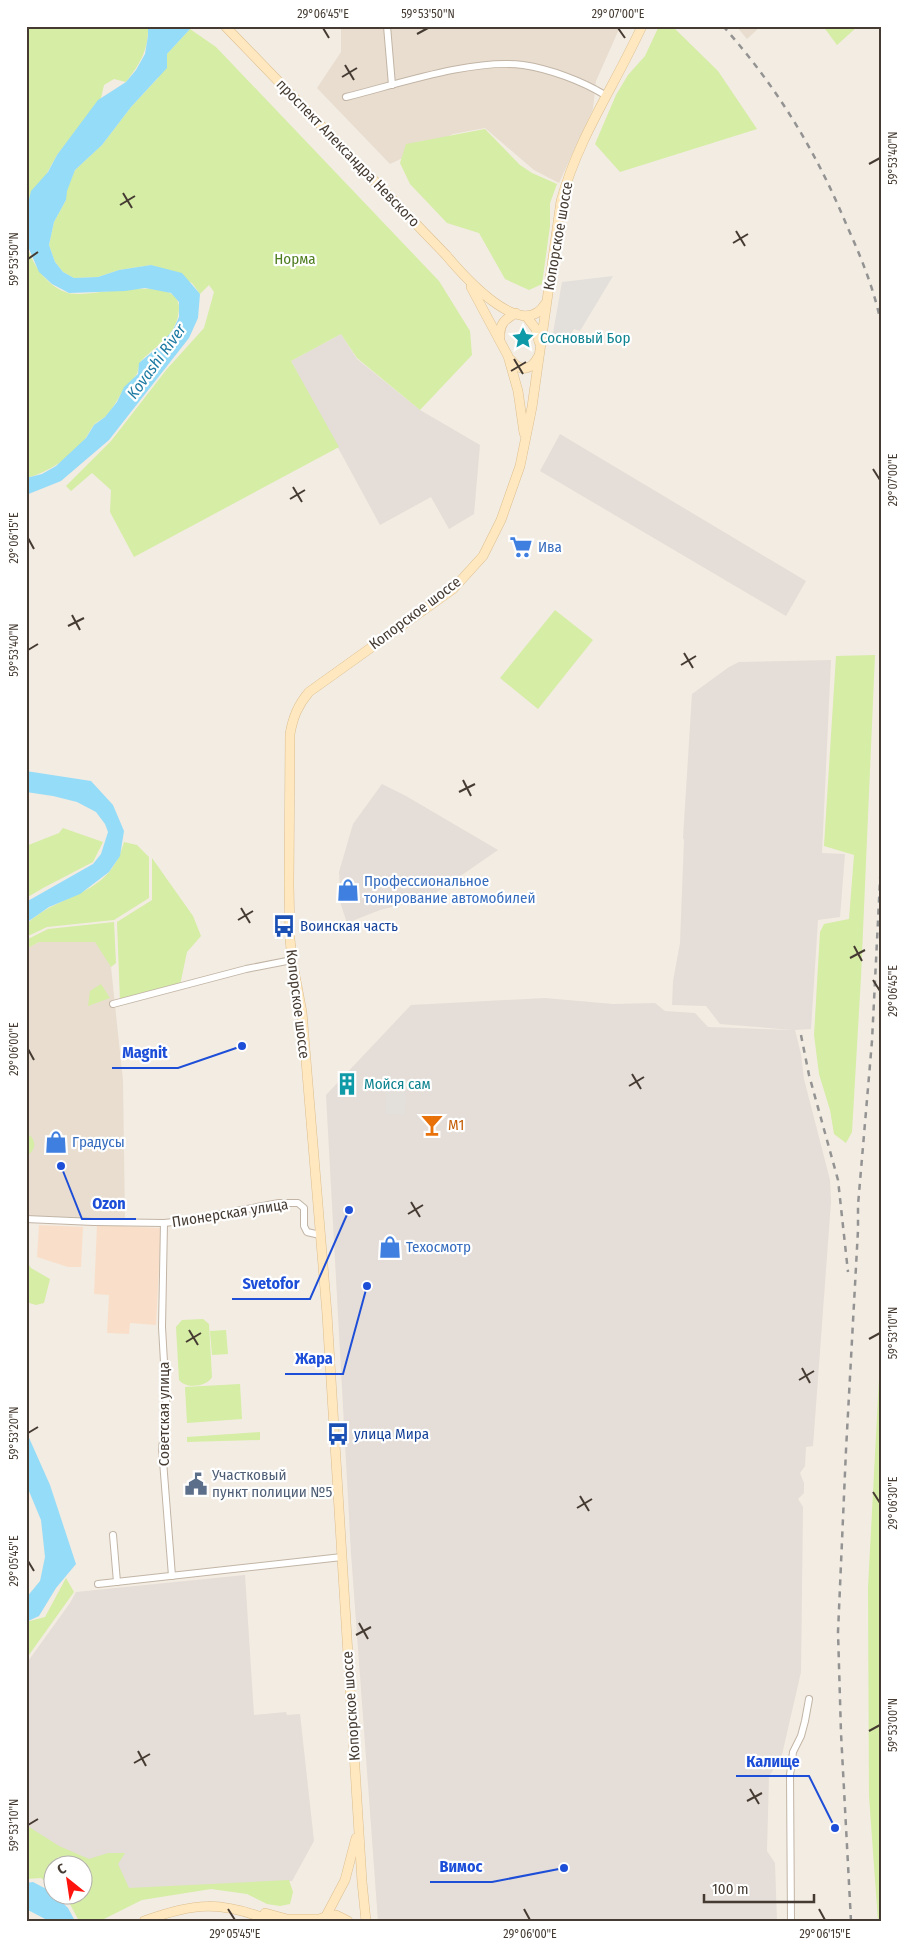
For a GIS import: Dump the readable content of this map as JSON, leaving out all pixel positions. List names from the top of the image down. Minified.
{"streets":{"main road":["проспект Александра Невского","Копорское шоссе"],"street":["Пионерская улица","Советская улица"]},"crossings":[["Копорское шоссе","Пионерская улица"],["Пионерская улица","Советская улица"]],"water":["Kovashi River"],"parks":["Норма"],"places":{"place":["Сосновый Бор"],"supermarket":["Ива"],"shop":["Профессиональное тонирование автомобилей","Градусы","Техосмотр"],"bus stop":["Воинская часть","улица Мира"],"other":["Magnit","Ozon","Svetofor","Жара","Калище","Вимос"],"building":["Мойся сам"],"bar":["М1"],"public building":["Участковый пункт полиции №5"]},"scale_bar":"100 m","north":"top left","coordinates":["29°06'45\"E","59°53'50\"N","29°07'00\"E","59°53'40\"N","29°06'15\"E","29°06'00\"E","59°53'10\"N","59°53'20\"N","29°06'30\"E","29°05'45\"E","59°53'00\"N"]}
